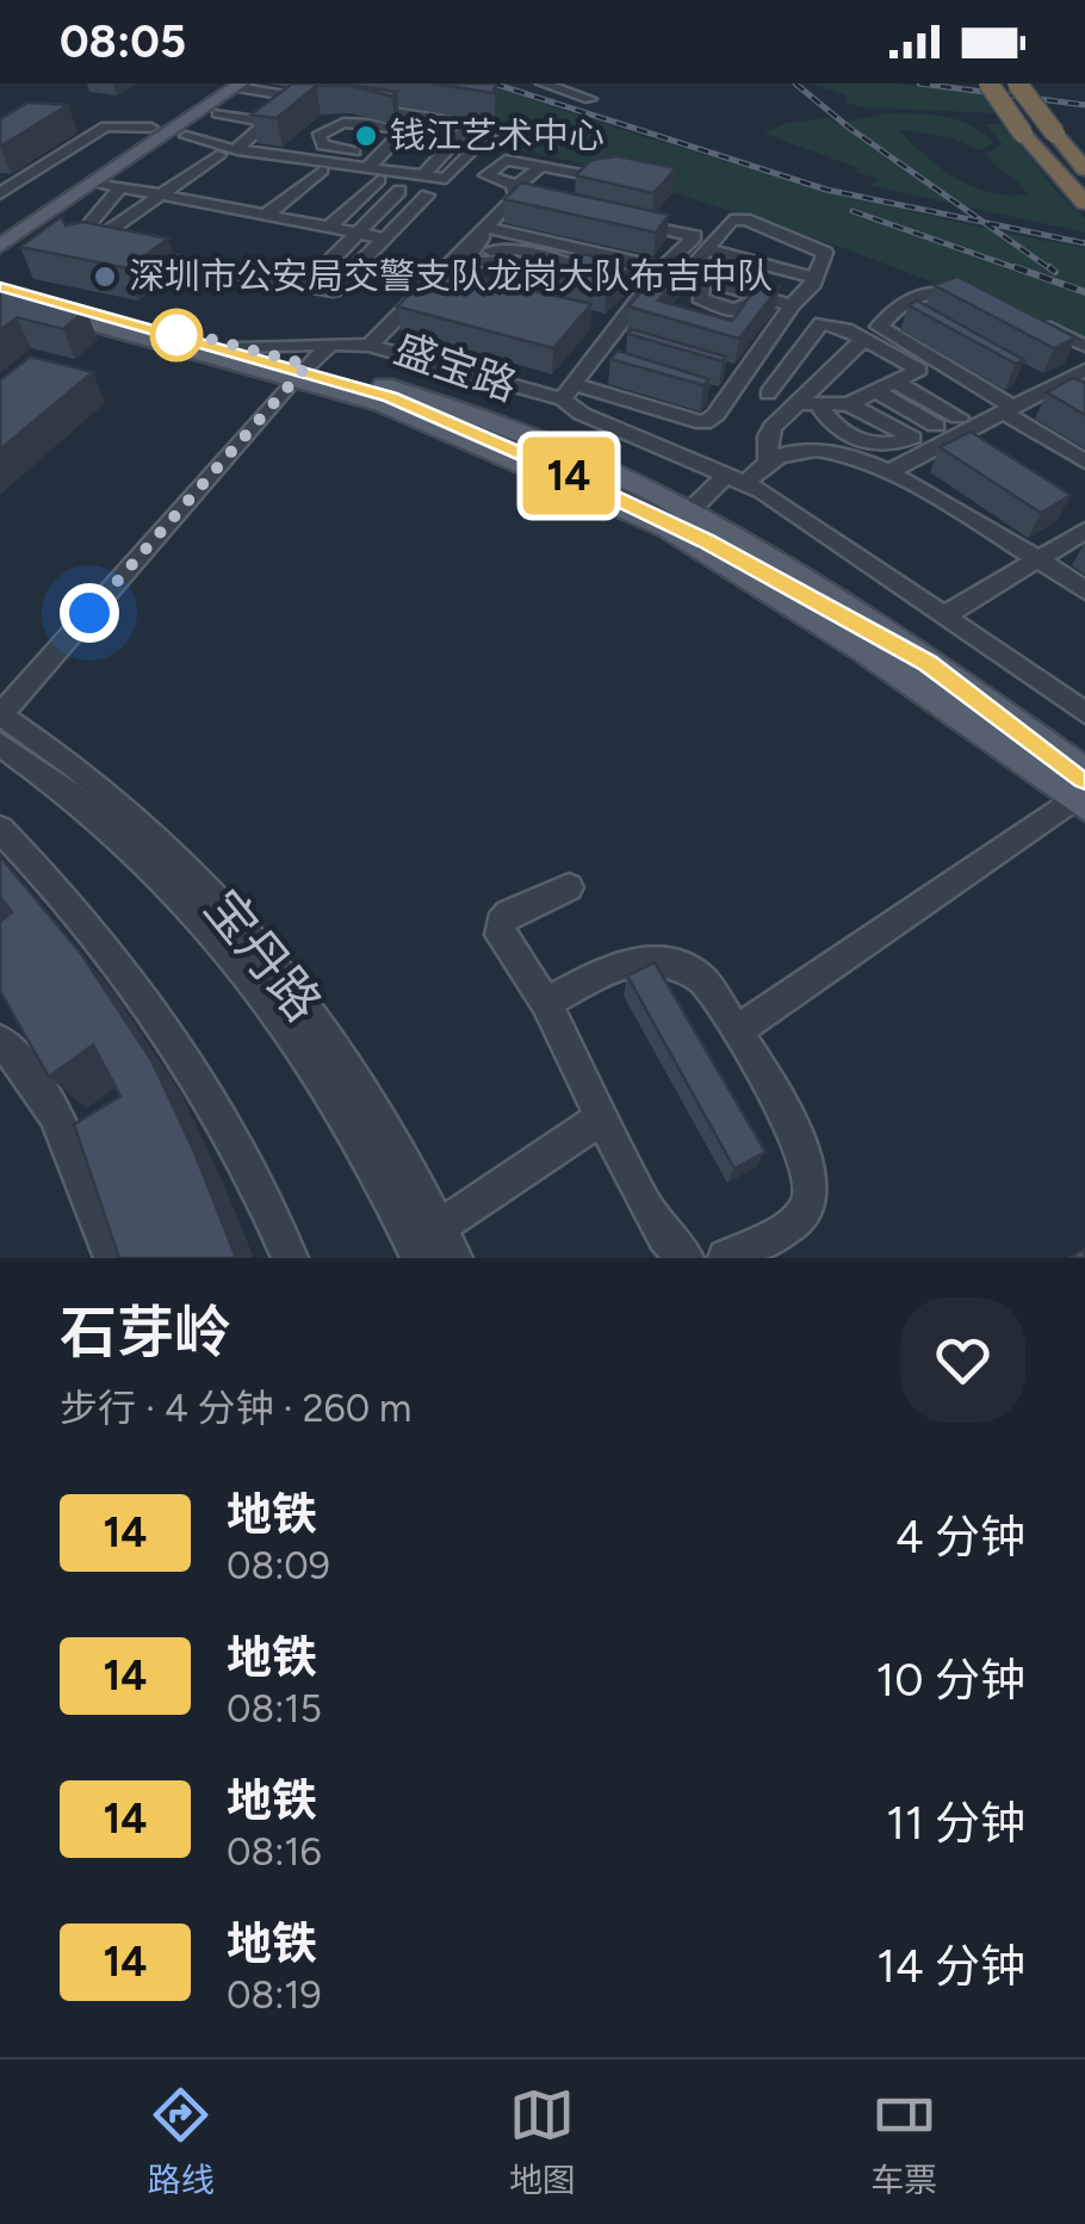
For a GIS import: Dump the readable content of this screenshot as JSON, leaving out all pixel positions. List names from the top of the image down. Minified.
{"streets":{"main road":["盛宝路"],"street":["宝丹路"]},"places":["钱江艺术中心","深圳市公安局交警支队龙岗大队布吉中队"],"lines":["metro line 14"],"page":{"status":"08:05","on_map":"14","heading":["石芽岭","步行 · 4 分钟 · 260 m"],"list":[{"mark":"14","name":"地铁","note":"08:09","value":"4 分钟"},{"mark":"14","name":"地铁","note":"08:15","value":"10 分钟"},{"mark":"14","name":"地铁","note":"08:16","value":"11 分钟"},{"mark":"14","name":"地铁","note":"08:19","value":"14 分钟"}],"tabs":["路线","地图","车票"]}}
